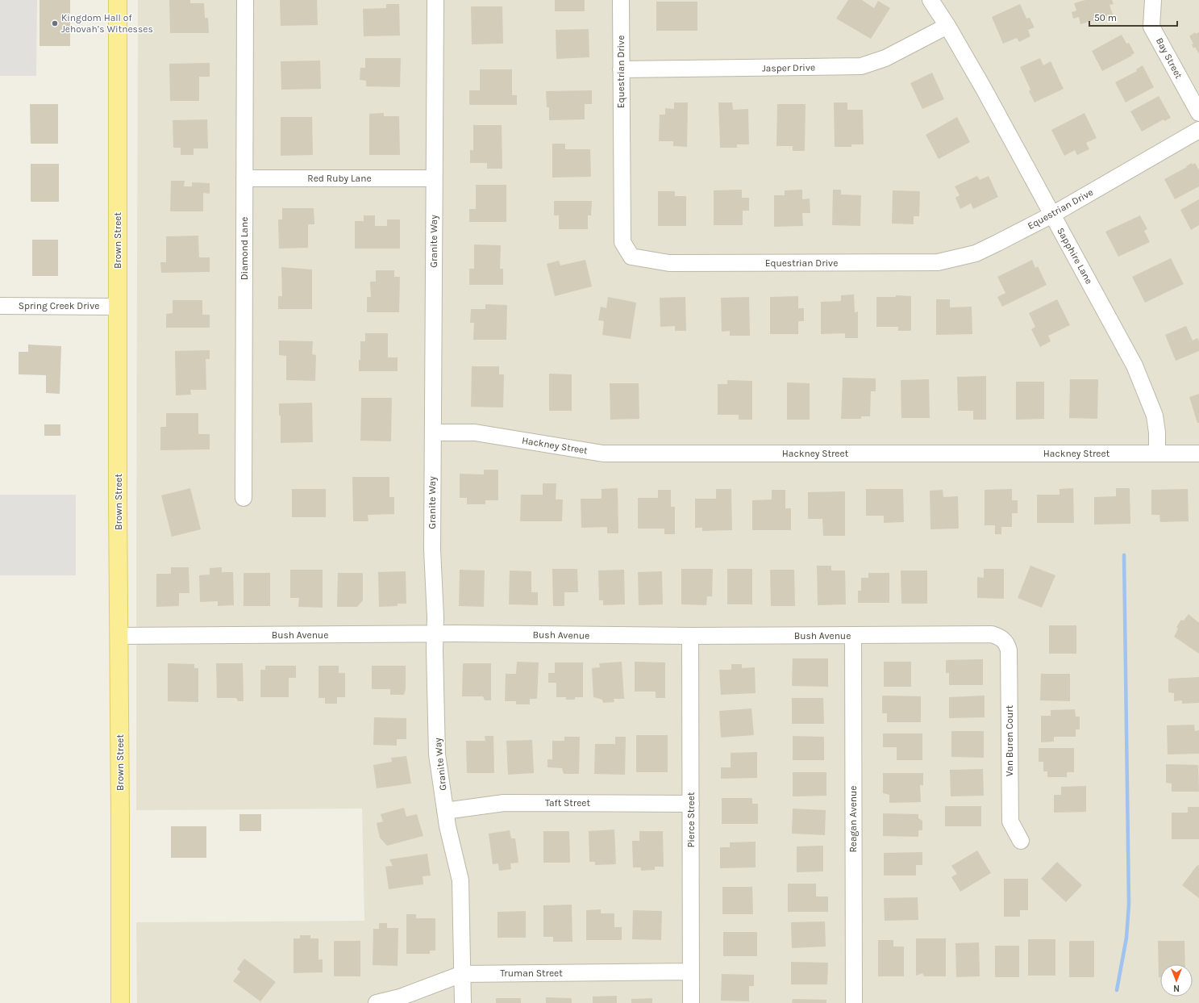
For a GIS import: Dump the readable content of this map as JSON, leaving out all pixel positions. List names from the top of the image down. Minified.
{"streets":{"main road":["Brown Street"],"street":["Bay Street","Jasper Drive","Equestrian Drive","Red Ruby Lane","Granite Way","Diamond Lane","Sapphire Lane","Spring Creek Drive","Hackney Street","Bush Avenue","Van Buren Court","Taft Street","Reagan Avenue","Pierce Street","Truman Street"]},"crossings":[["Jasper Drive","Equestrian Drive"],["Jasper Drive","Sapphire Lane"],["Equestrian Drive","Sapphire Lane"],["Red Ruby Lane","Granite Way"],["Red Ruby Lane","Diamond Lane"],["Brown Street","Spring Creek Drive"],["Brown Street","Bush Avenue"],["Granite Way","Hackney Street"],["Granite Way","Bush Avenue"],["Granite Way","Taft Street"],["Granite Way","Truman Street"],["Sapphire Lane","Hackney Street"],["Bush Avenue","Van Buren Court"],["Bush Avenue","Reagan Avenue"],["Bush Avenue","Pierce Street"],["Taft Street","Pierce Street"],["Pierce Street","Truman Street"]],"places":["Kingdom Hall of Jehovah’s Witnesses"],"scale_bar":"50 m","north":"bottom"}
